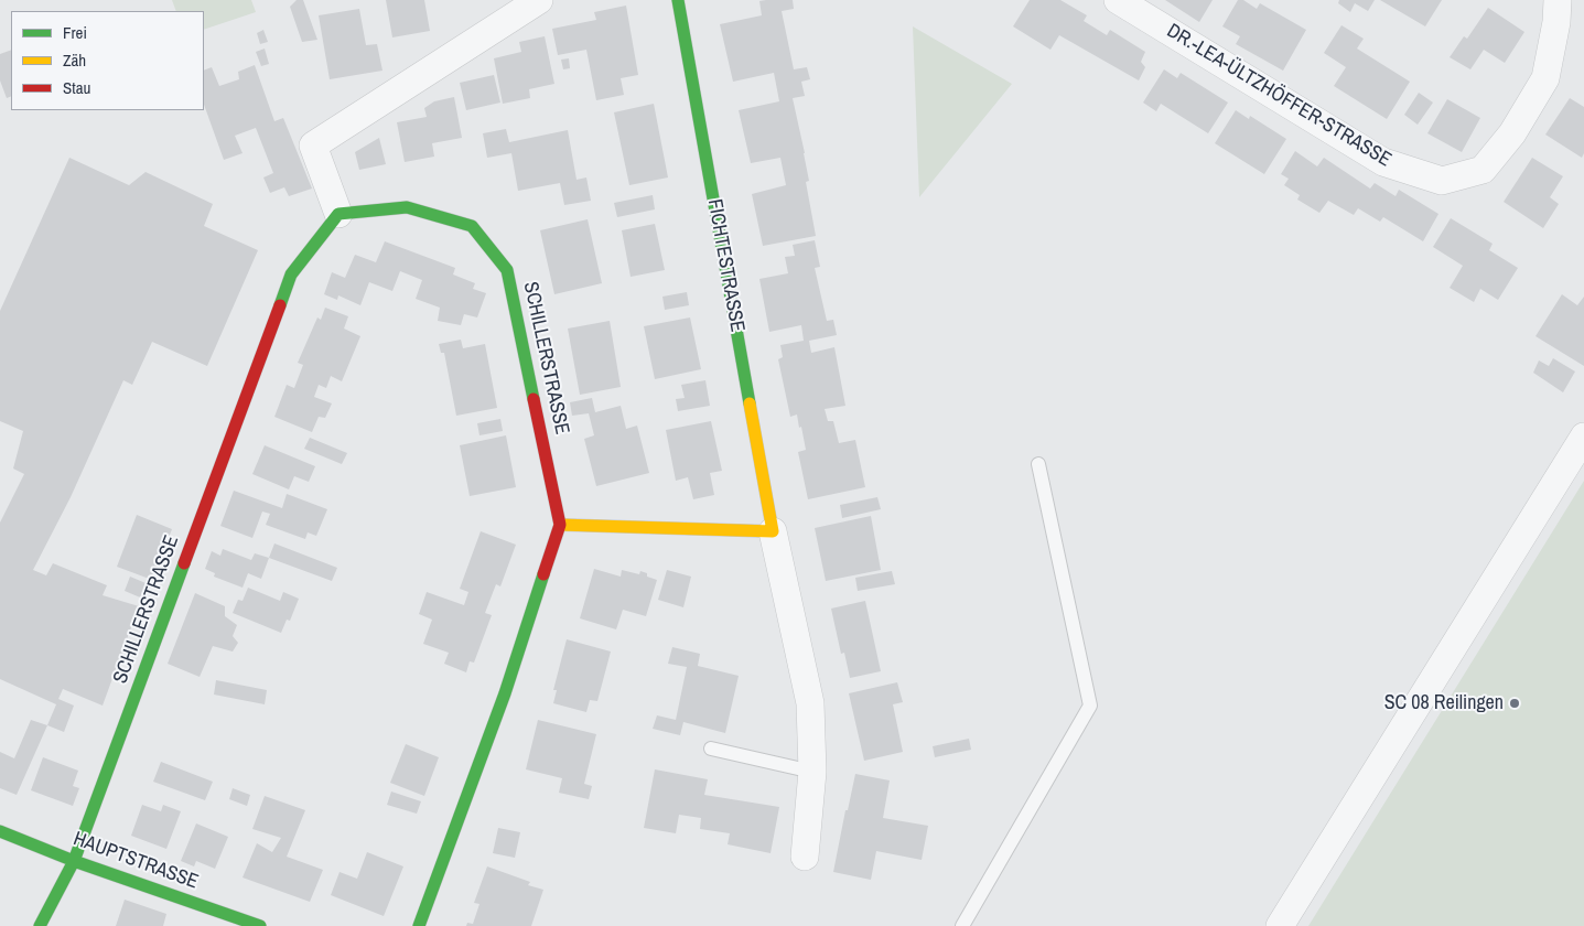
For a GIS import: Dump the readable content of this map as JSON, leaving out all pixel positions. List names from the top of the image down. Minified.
{"streets":{"street":["DR.-LEA-ÜLTZHÖFFER-STRASSE","FICHTESTRASSE","SCHILLERSTRASSE","HAUPTSTRASSE"]},"crossings":[["SCHILLERSTRASSE","HAUPTSTRASSE"]],"places":["SC 08 Reilingen"],"legend":["Frei","Zäh","Stau"]}
